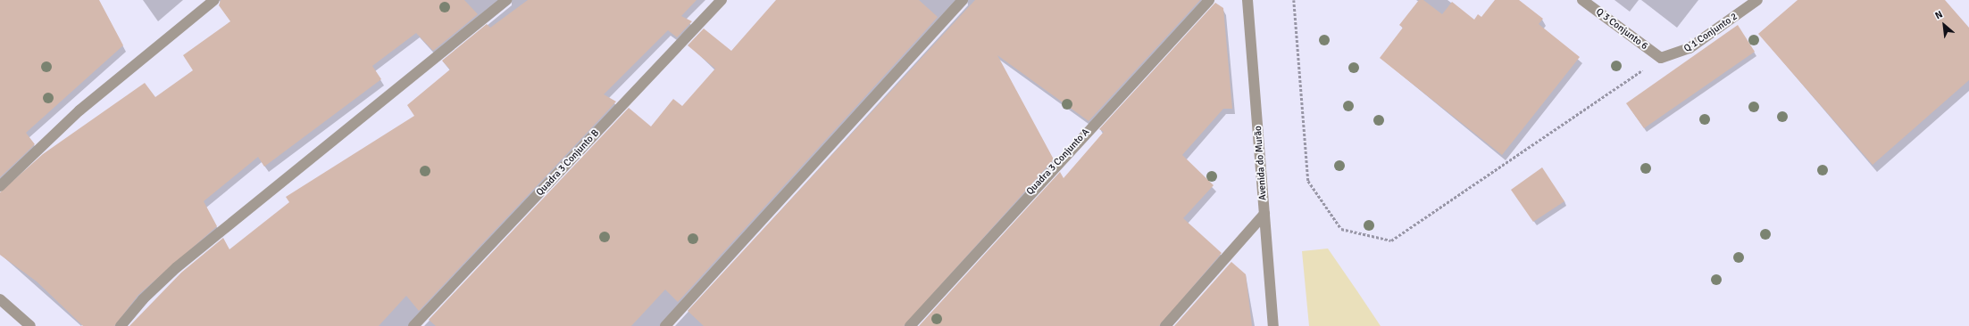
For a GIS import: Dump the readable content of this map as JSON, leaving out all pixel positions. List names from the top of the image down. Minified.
{"streets":{"street":["Q 3 Conjunto 6","Q 1 Conjunto 2","Quadra 3 Conjunto A","Quadra 3 Conjunto B","Avenida do Murão"]},"crossings":[["Q 3 Conjunto 6","Q 1 Conjunto 2"]],"north":"top left"}
